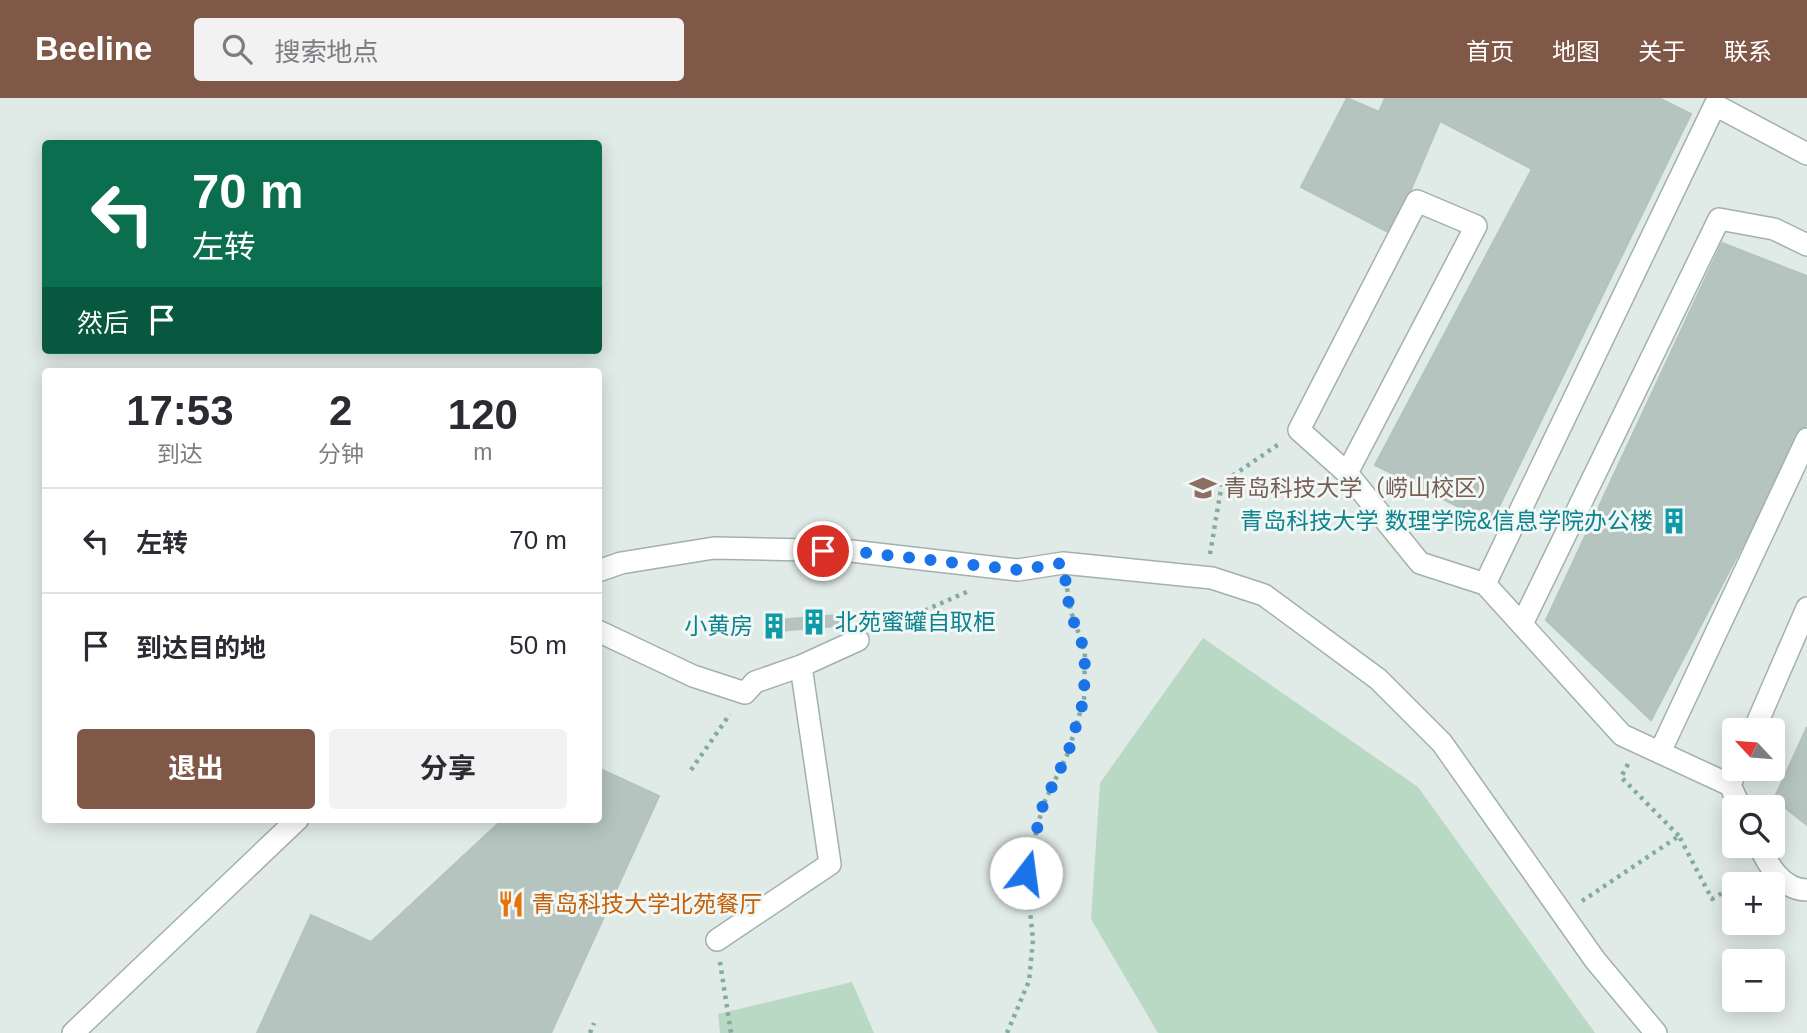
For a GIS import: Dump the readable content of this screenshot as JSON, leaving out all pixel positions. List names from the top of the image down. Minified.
{"places":{"school or university":["青岛科技大学（崂山校区）"],"building":["青岛科技大学 数理学院&信息学院办公楼","北苑蜜罐自取柜","小黄房"],"restaurant":["青岛科技大学北苑餐厅"]},"north":"top left","page":{"header":"Beeline","search":"搜索地点","nav":["首页","地图","关于","联系"],"turn":["70 m","左转"],"then":"然后","eta":["17:53","到达","2","分钟","120","m"],"list":[{"name":"左转","value":"70 m"},{"name":"到达目的地","value":"50 m"}],"buttons":["退出","分享"],"map_buttons":["+","−"]}}
